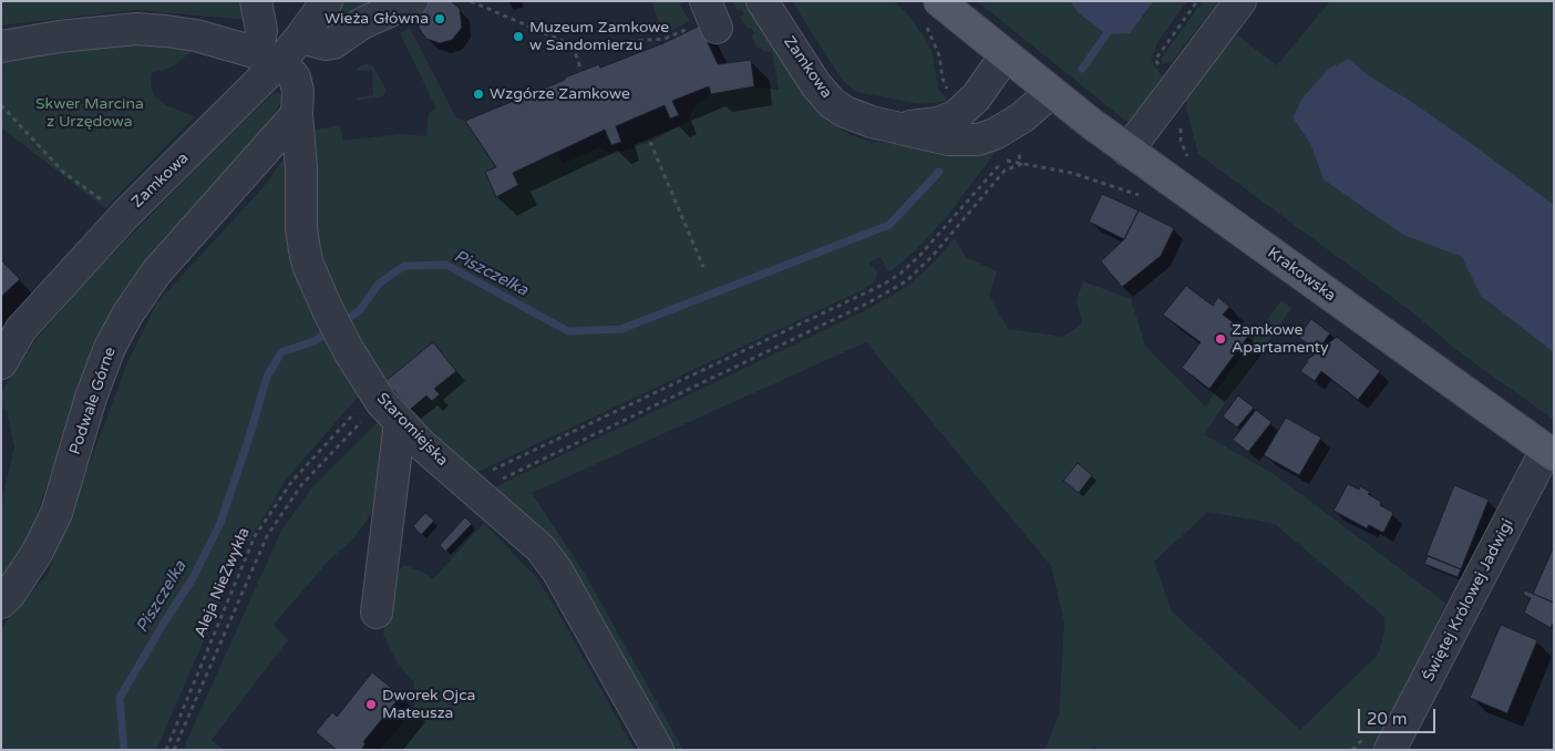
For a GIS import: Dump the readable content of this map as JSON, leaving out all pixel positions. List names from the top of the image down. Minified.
{"streets":{"main road":["Krakowska"],"street":["Zamkowa","Podwale Górne","Staromiejska","Świętej Królowej Jadwigi"],"path":["Aleja NieZwykła"]},"crossings":[["Zamkowa","Krakowska"],["Zamkowa","Staromiejska"],["Krakowska","Świętej Królowej Jadwigi"],["Podwale Górne","Staromiejska"],["Staromiejska","Aleja NieZwykła"]],"water":["Piszczelka"],"parks":["Skwer Marcina z Urzędowa"],"places":["Wieża Główna","Muzeum Zamkowe w Sandomierzu","Wzgórze Zamkowe","Zamkowe Apartamenty","Dworek Ojca Mateusza"],"scale_bar":"20 m"}
